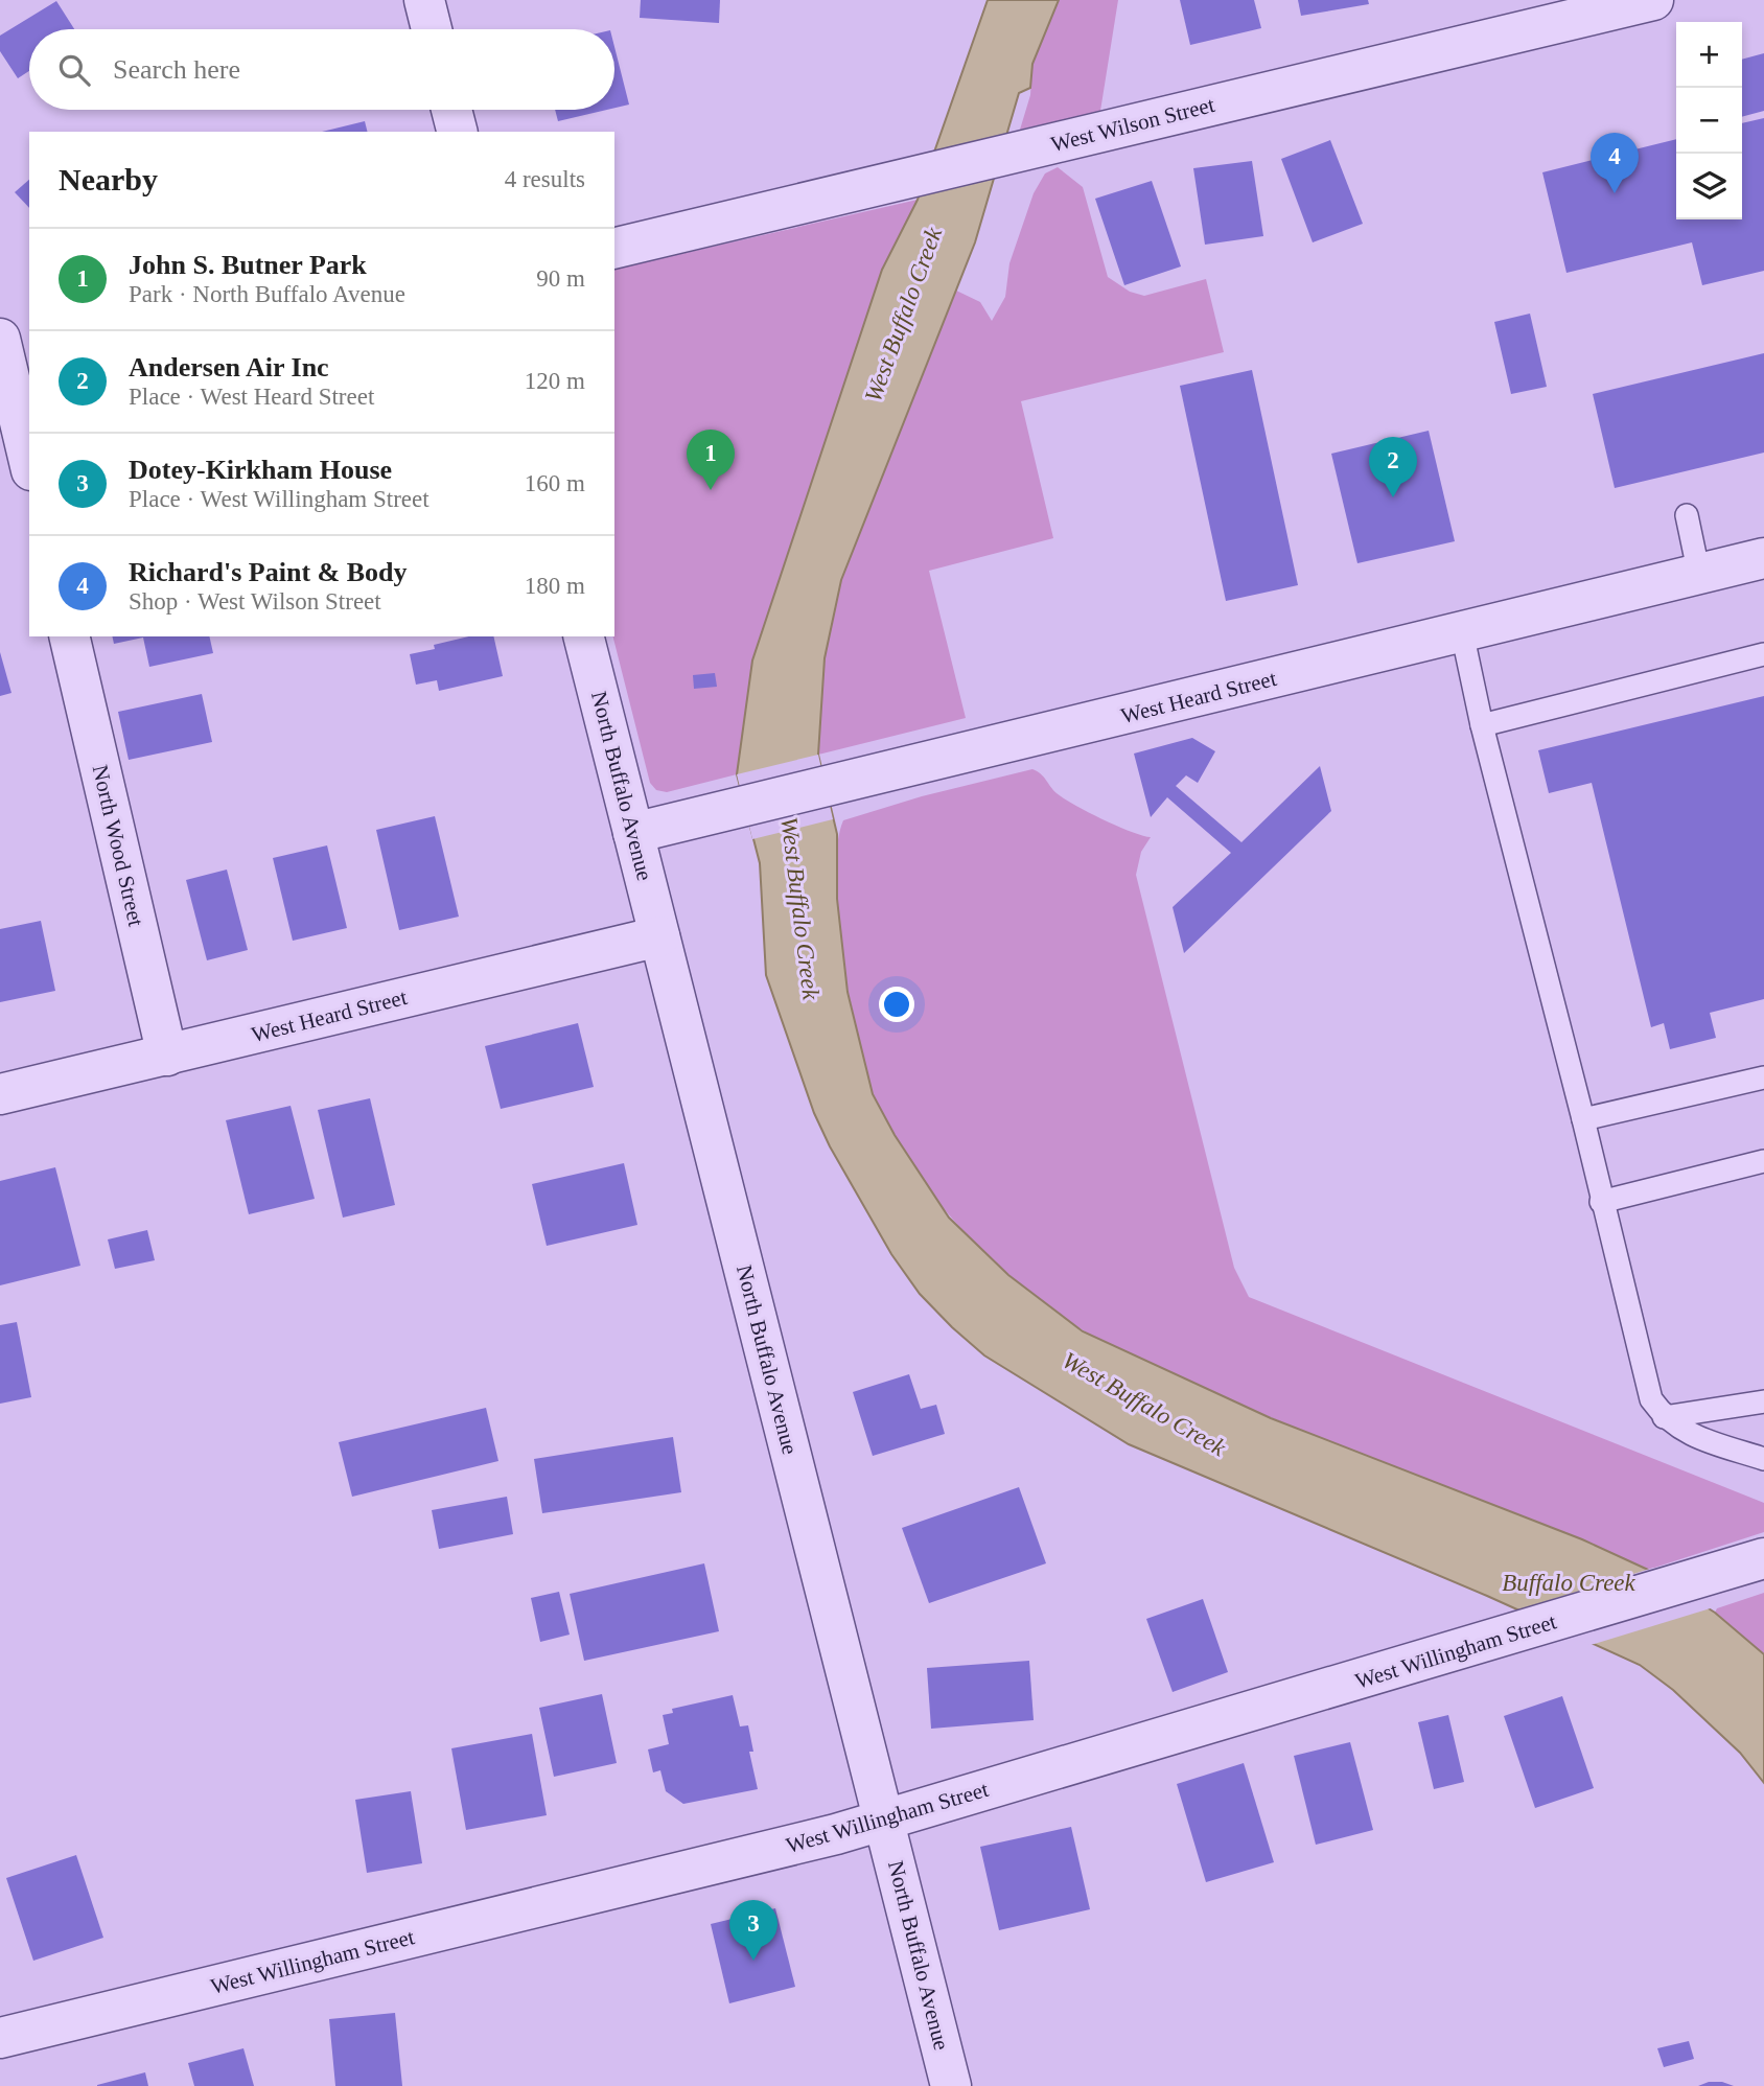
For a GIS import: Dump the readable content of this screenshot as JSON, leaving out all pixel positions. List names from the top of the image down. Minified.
{"streets":{"street":["West Wilson Street","West Heard Street","North Buffalo Avenue","North Wood Street","West Willingham Street"]},"crossings":[["West Heard Street","North Buffalo Avenue"],["West Heard Street","North Wood Street"],["North Buffalo Avenue","West Willingham Street"]],"water":["West Buffalo Creek","Buffalo Creek"],"page":{"map_buttons":["+","−"],"search":"Search here","heading":["Nearby","4 results"],"pins":["4","1","2","3"],"list":[{"mark":"1","name":"John S. Butner Park","note":"Park · North Buffalo Avenue","value":"90 m"},{"mark":"2","name":"Andersen Air Inc","note":"Place · West Heard Street","value":"120 m"},{"mark":"3","name":"Dotey-Kirkham House","note":"Place · West Willingham Street","value":"160 m"},{"mark":"4","name":"Richard's Paint & Body","note":"Shop · West Wilson Street","value":"180 m"}]}}
